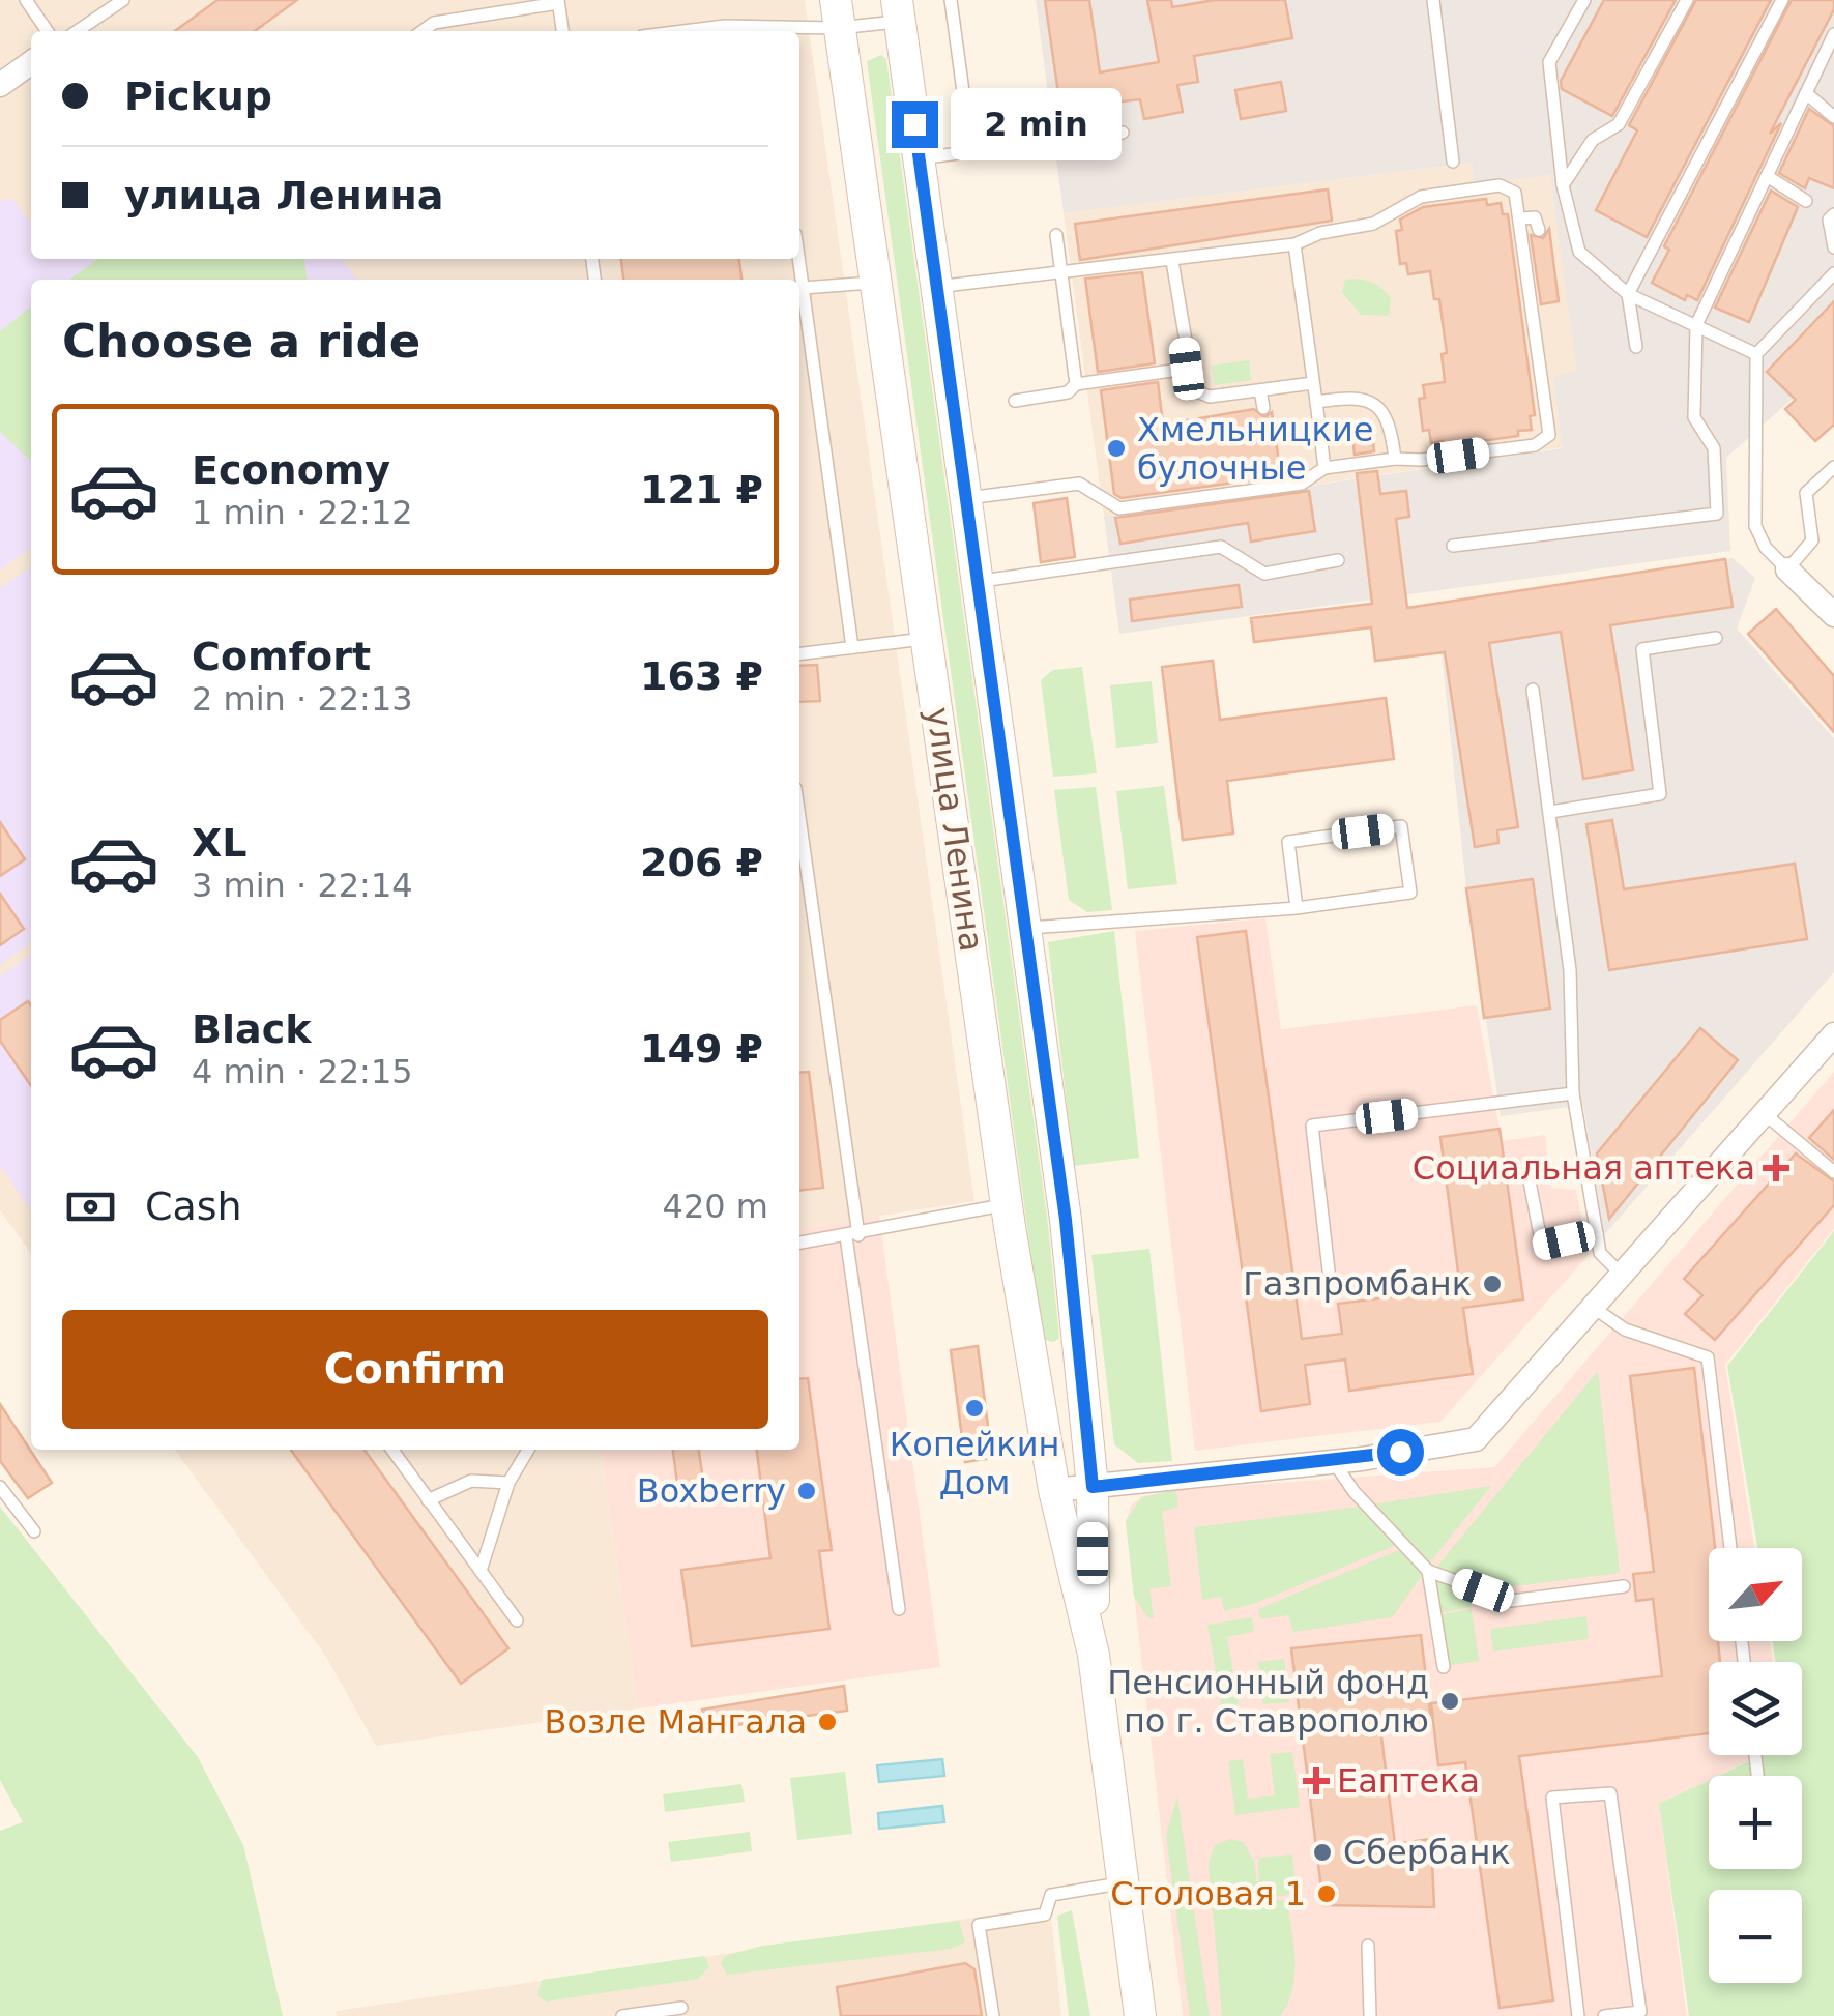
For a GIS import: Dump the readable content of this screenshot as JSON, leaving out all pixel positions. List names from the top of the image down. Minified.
{"streets":{"main road":["улица Ленина"]},"places":{"other":["Хмельницкие булочные","Газпромбанк","Копейкин Дом","Boxberry","Пенсионный фонд по г. Ставрополю","Возле Мангала","Сбербанк","Столовая 1"],"health":["Социальная аптека","Еаптека"]},"north":"top right","page":{"banner":["Pickup","улица Ленина"],"bubble":"2 min","heading":"Choose a ride","list":[{"name":"Economy","note":"1 min · 22:12","value":"121 ₽"},{"name":"Comfort","note":"2 min · 22:13","value":"163 ₽"},{"name":"XL","note":"3 min · 22:14","value":"206 ₽"},{"name":"Black","note":"4 min · 22:15","value":"149 ₽"}],"pay":["Cash","420 m"],"buttons":"Confirm","map_buttons":["+","−"]}}
